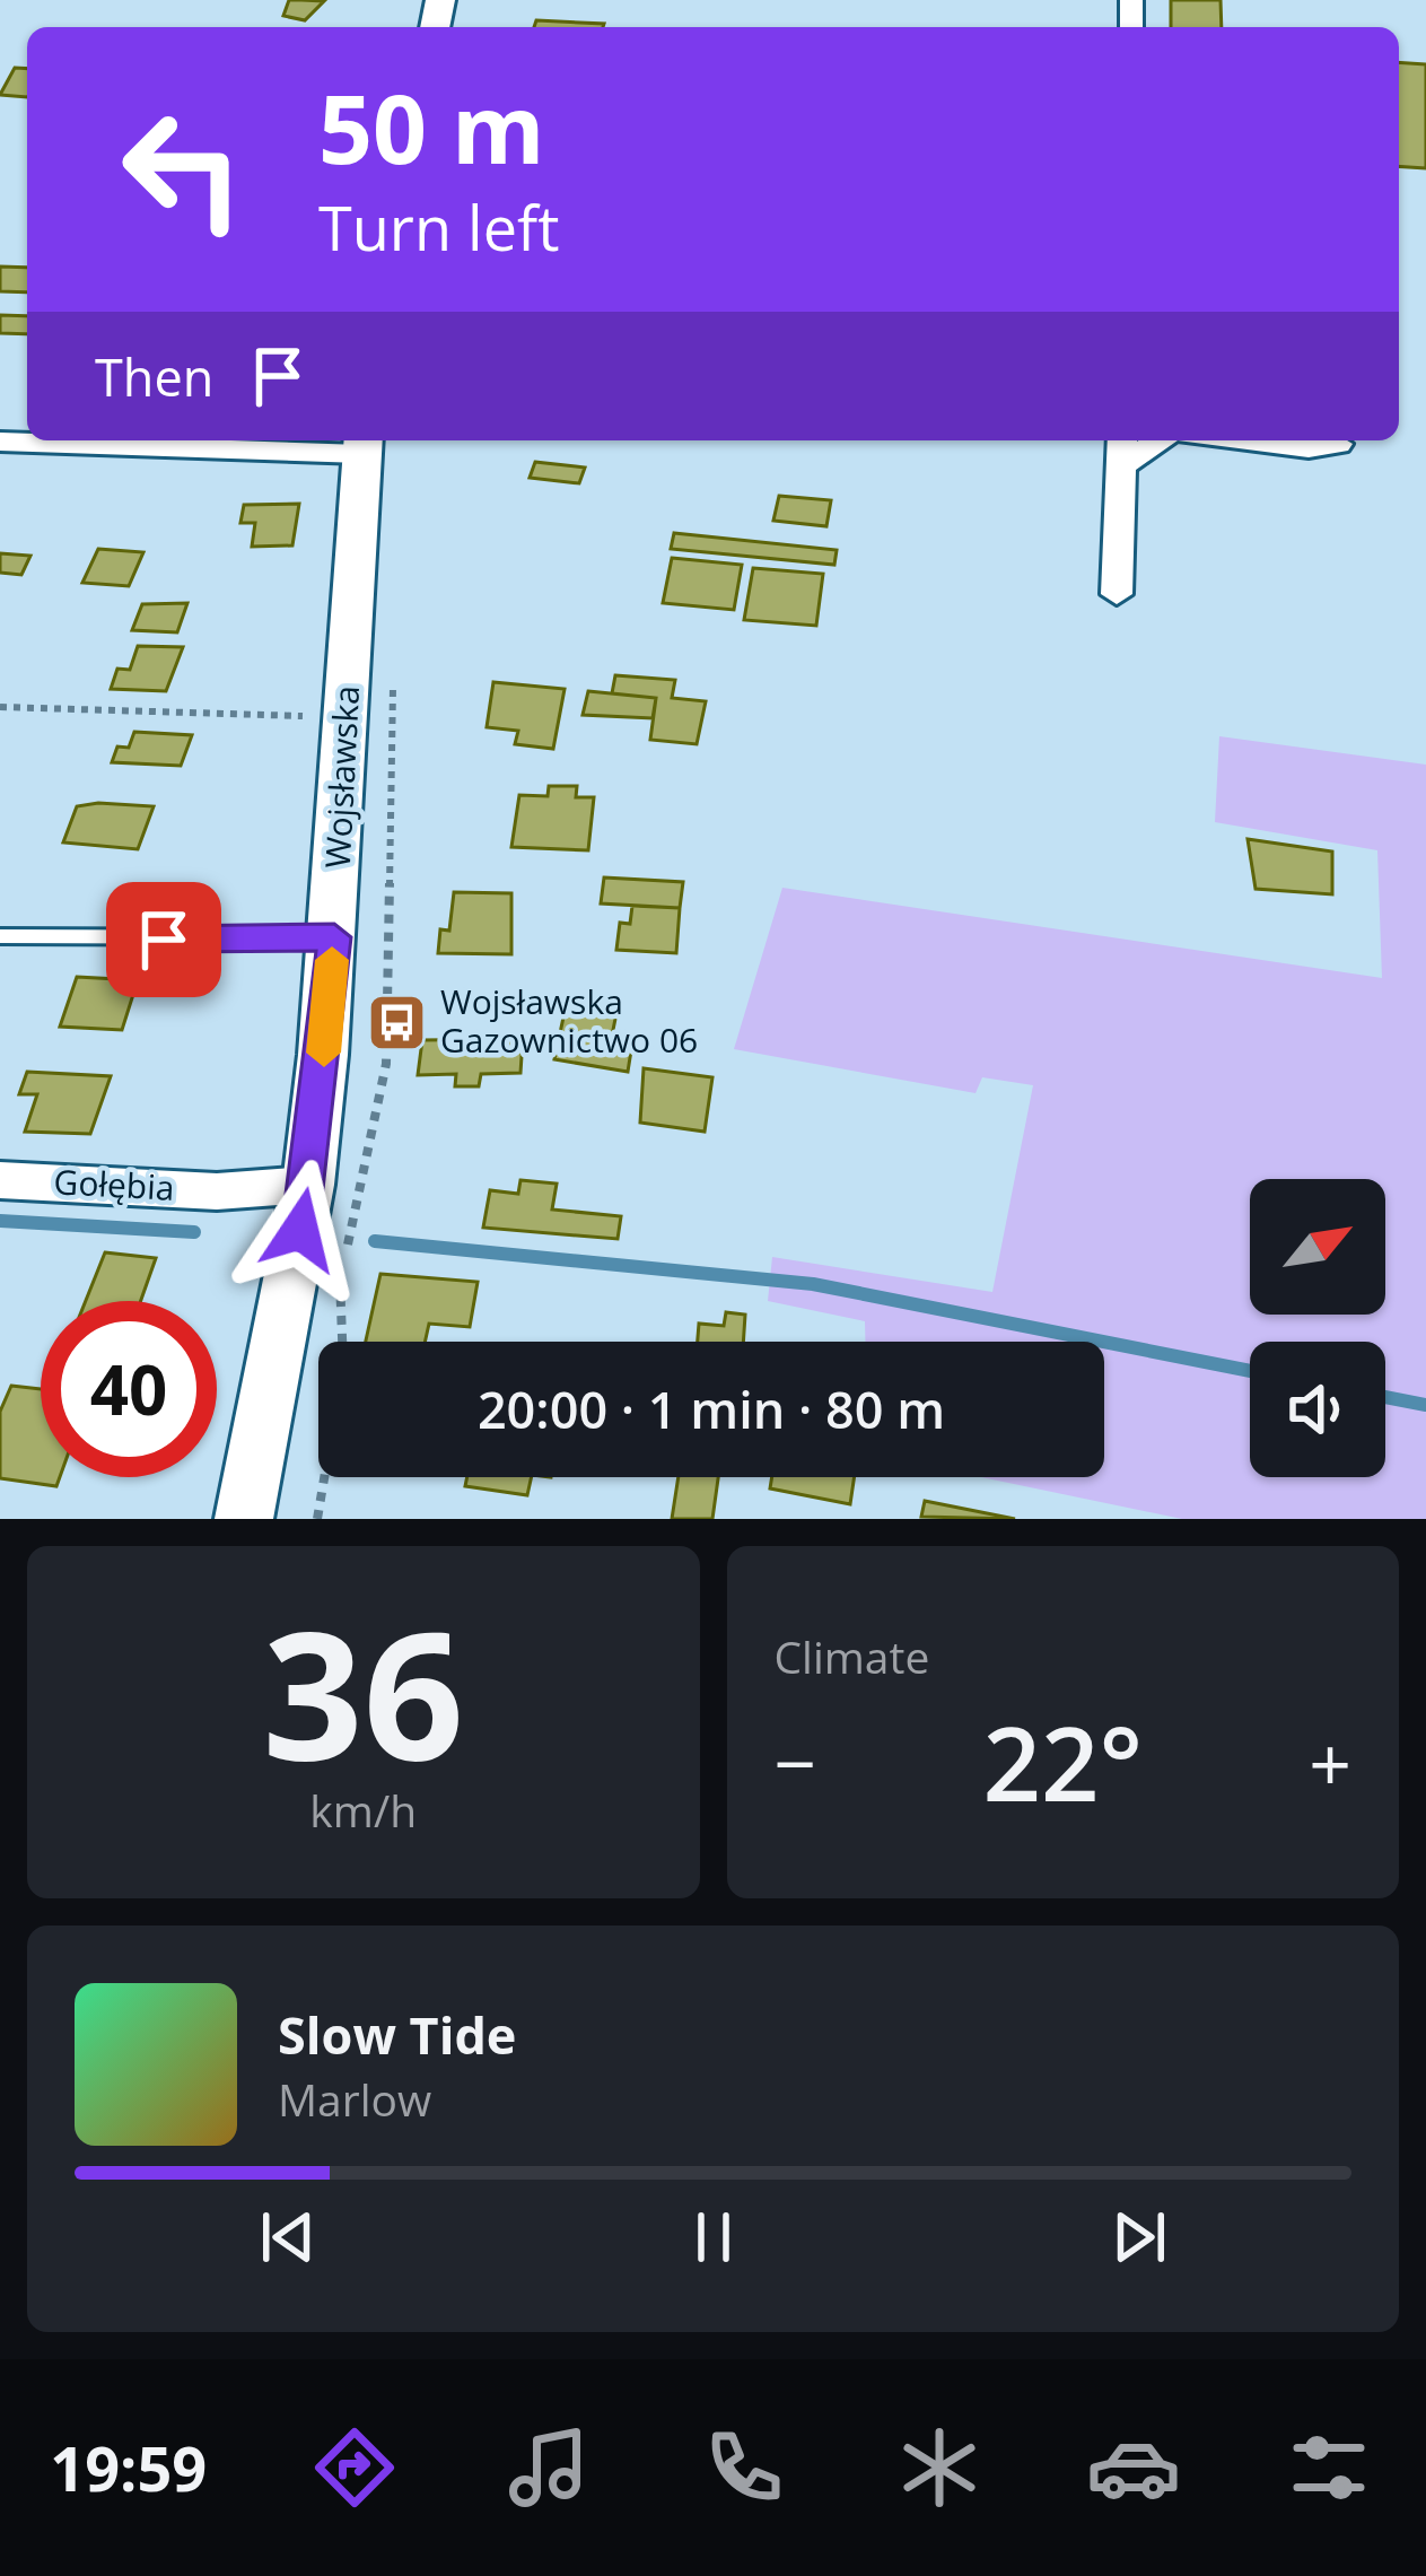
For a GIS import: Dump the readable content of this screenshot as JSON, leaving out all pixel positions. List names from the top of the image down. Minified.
{"streets":{"street":["Wojsławska","Gołębia"]},"crossings":[["Wojsławska","Gołębia"]],"places":{"bus stop":["Wojsławska Gazownictwo 06"]},"north":"top right","page":{"turn":["50 m","Turn left"],"then":"Then","limit":"40","trip":"20:00 · 1 min · 80 m","tile":[["36","km/h"],"Climate"],"heat":["−","22°","+"],"song":["Slow Tide","Marlow"],"tabs":"19:59"}}
